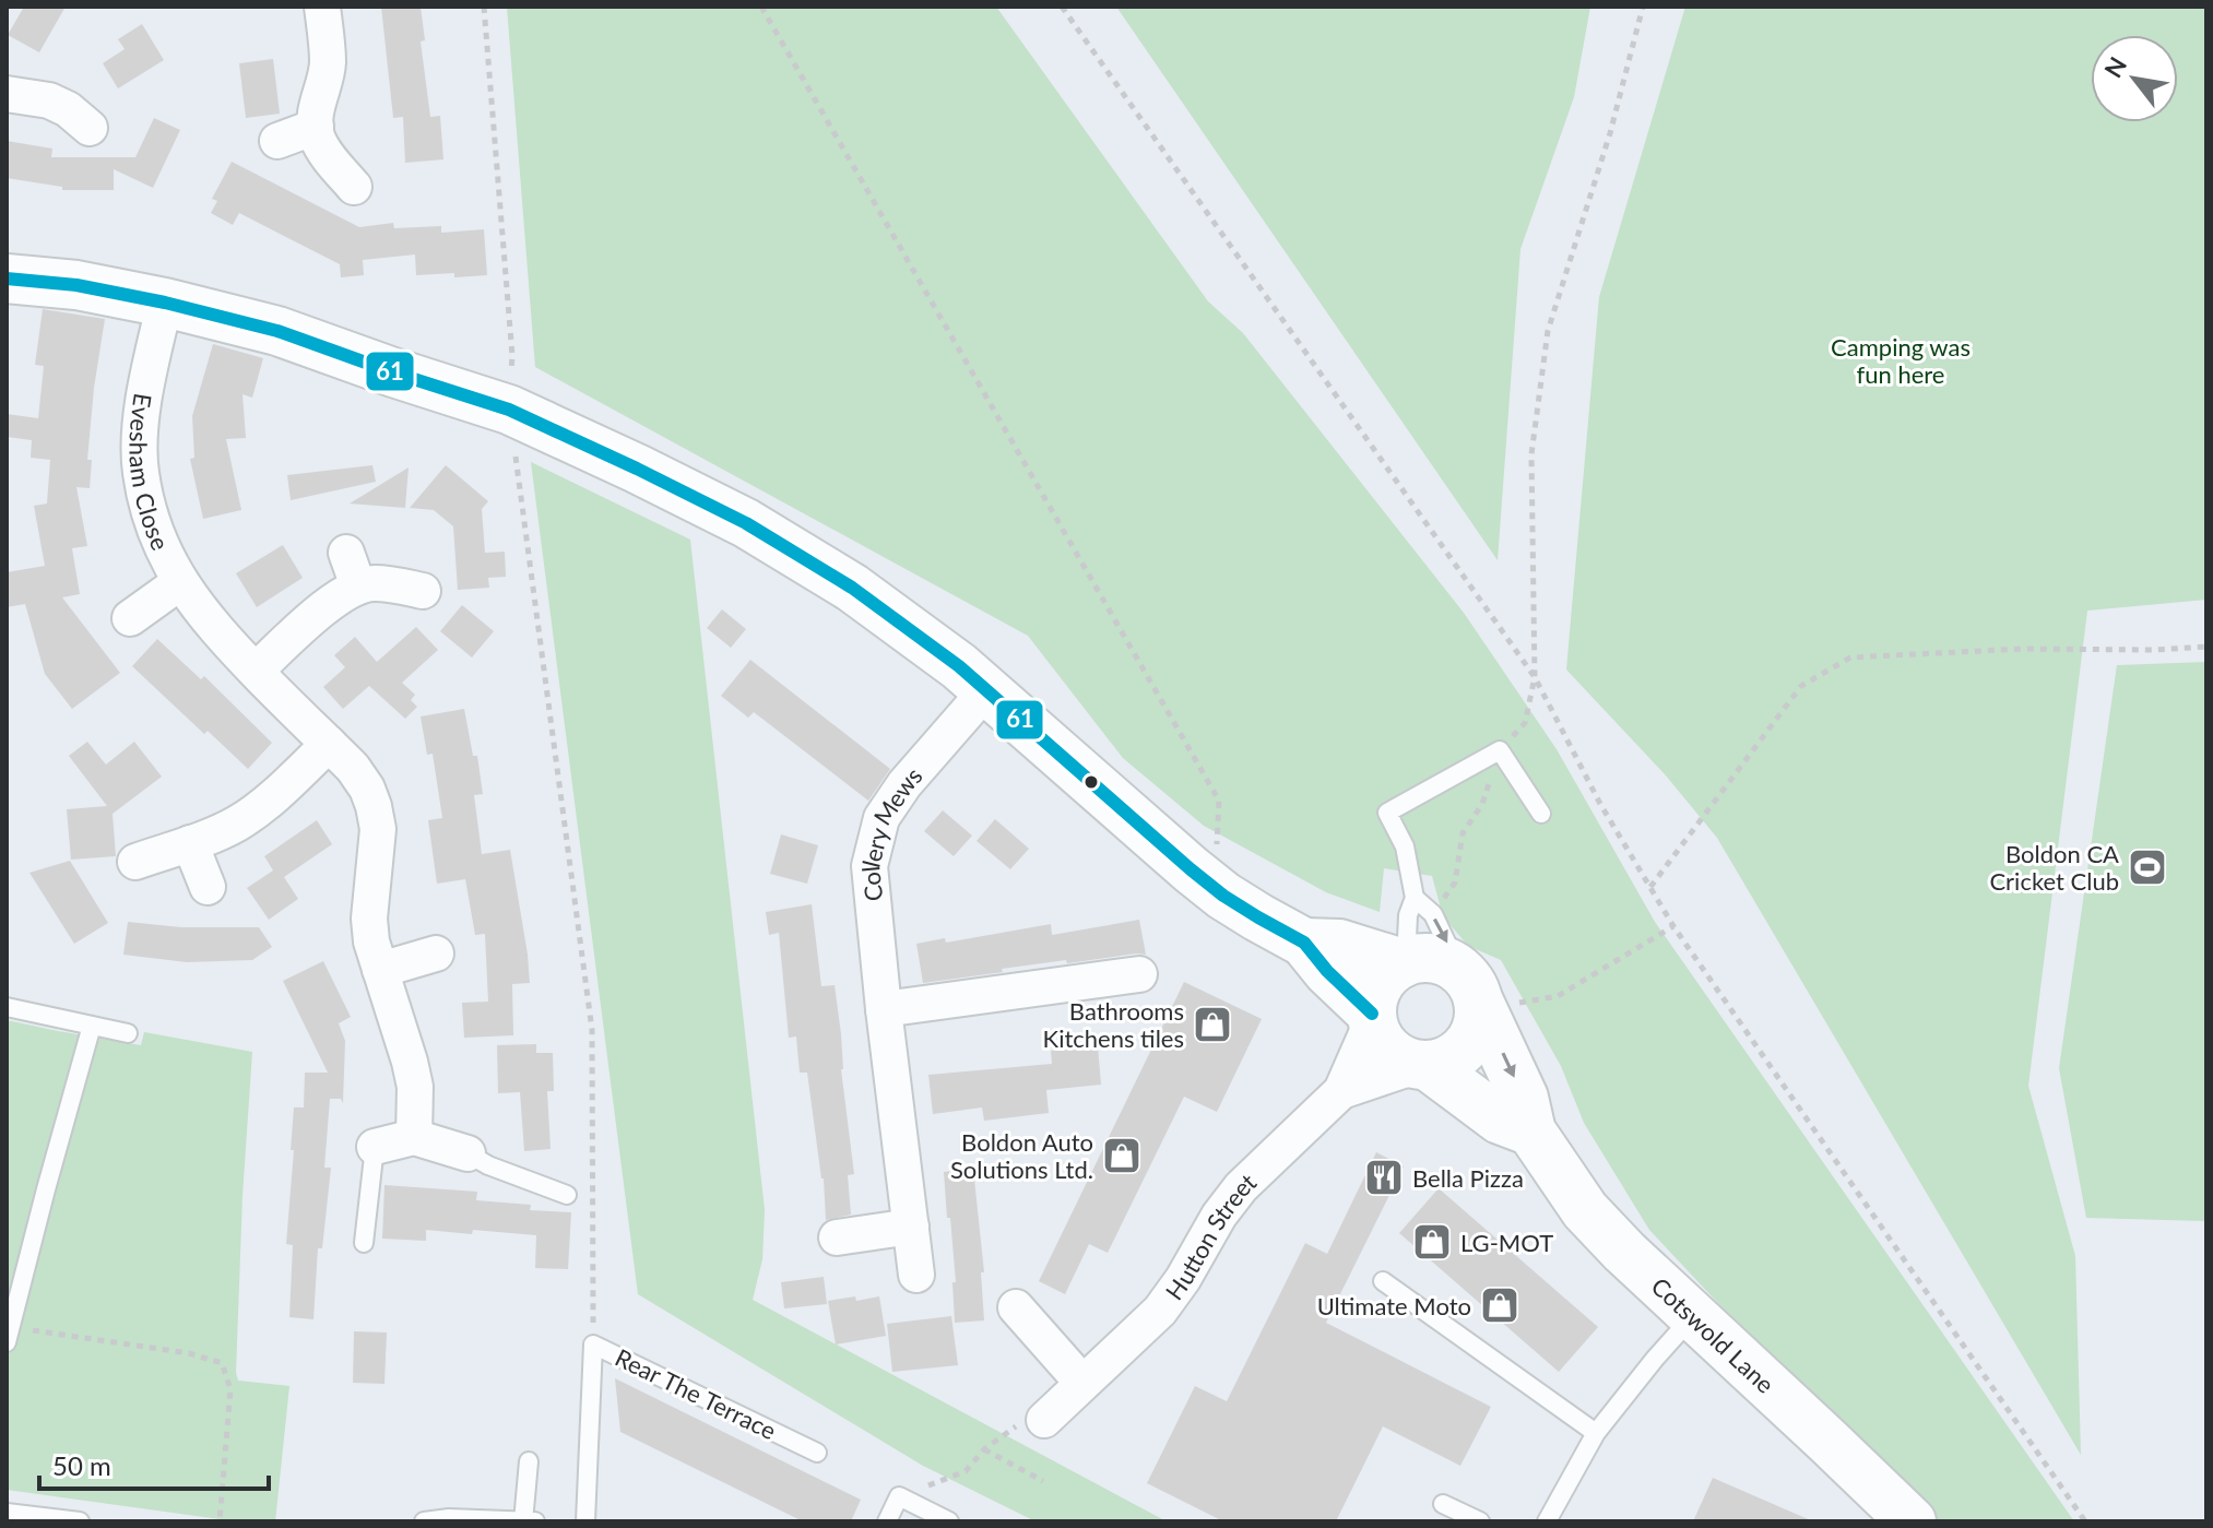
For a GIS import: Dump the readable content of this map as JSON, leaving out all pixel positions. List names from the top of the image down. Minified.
{"streets":{"street":["Evesham Close","Collery Mews","Hutton Street","Cotswold Lane"],"lane":["Rear The Terrace"]},"crossings":[["Hutton Street","Cotswold Lane"]],"parks":["Camping was fun here"],"places":{"sports":["Boldon CA Cricket Club"],"shop":["Bathrooms Kitchens tiles","Boldon Auto Solutions Ltd.","LG-MOT","Ultimate Moto"],"restaurant":["Bella Pizza"]},"lines":["transit line 61"],"scale_bar":"50 m","north":"top left"}
